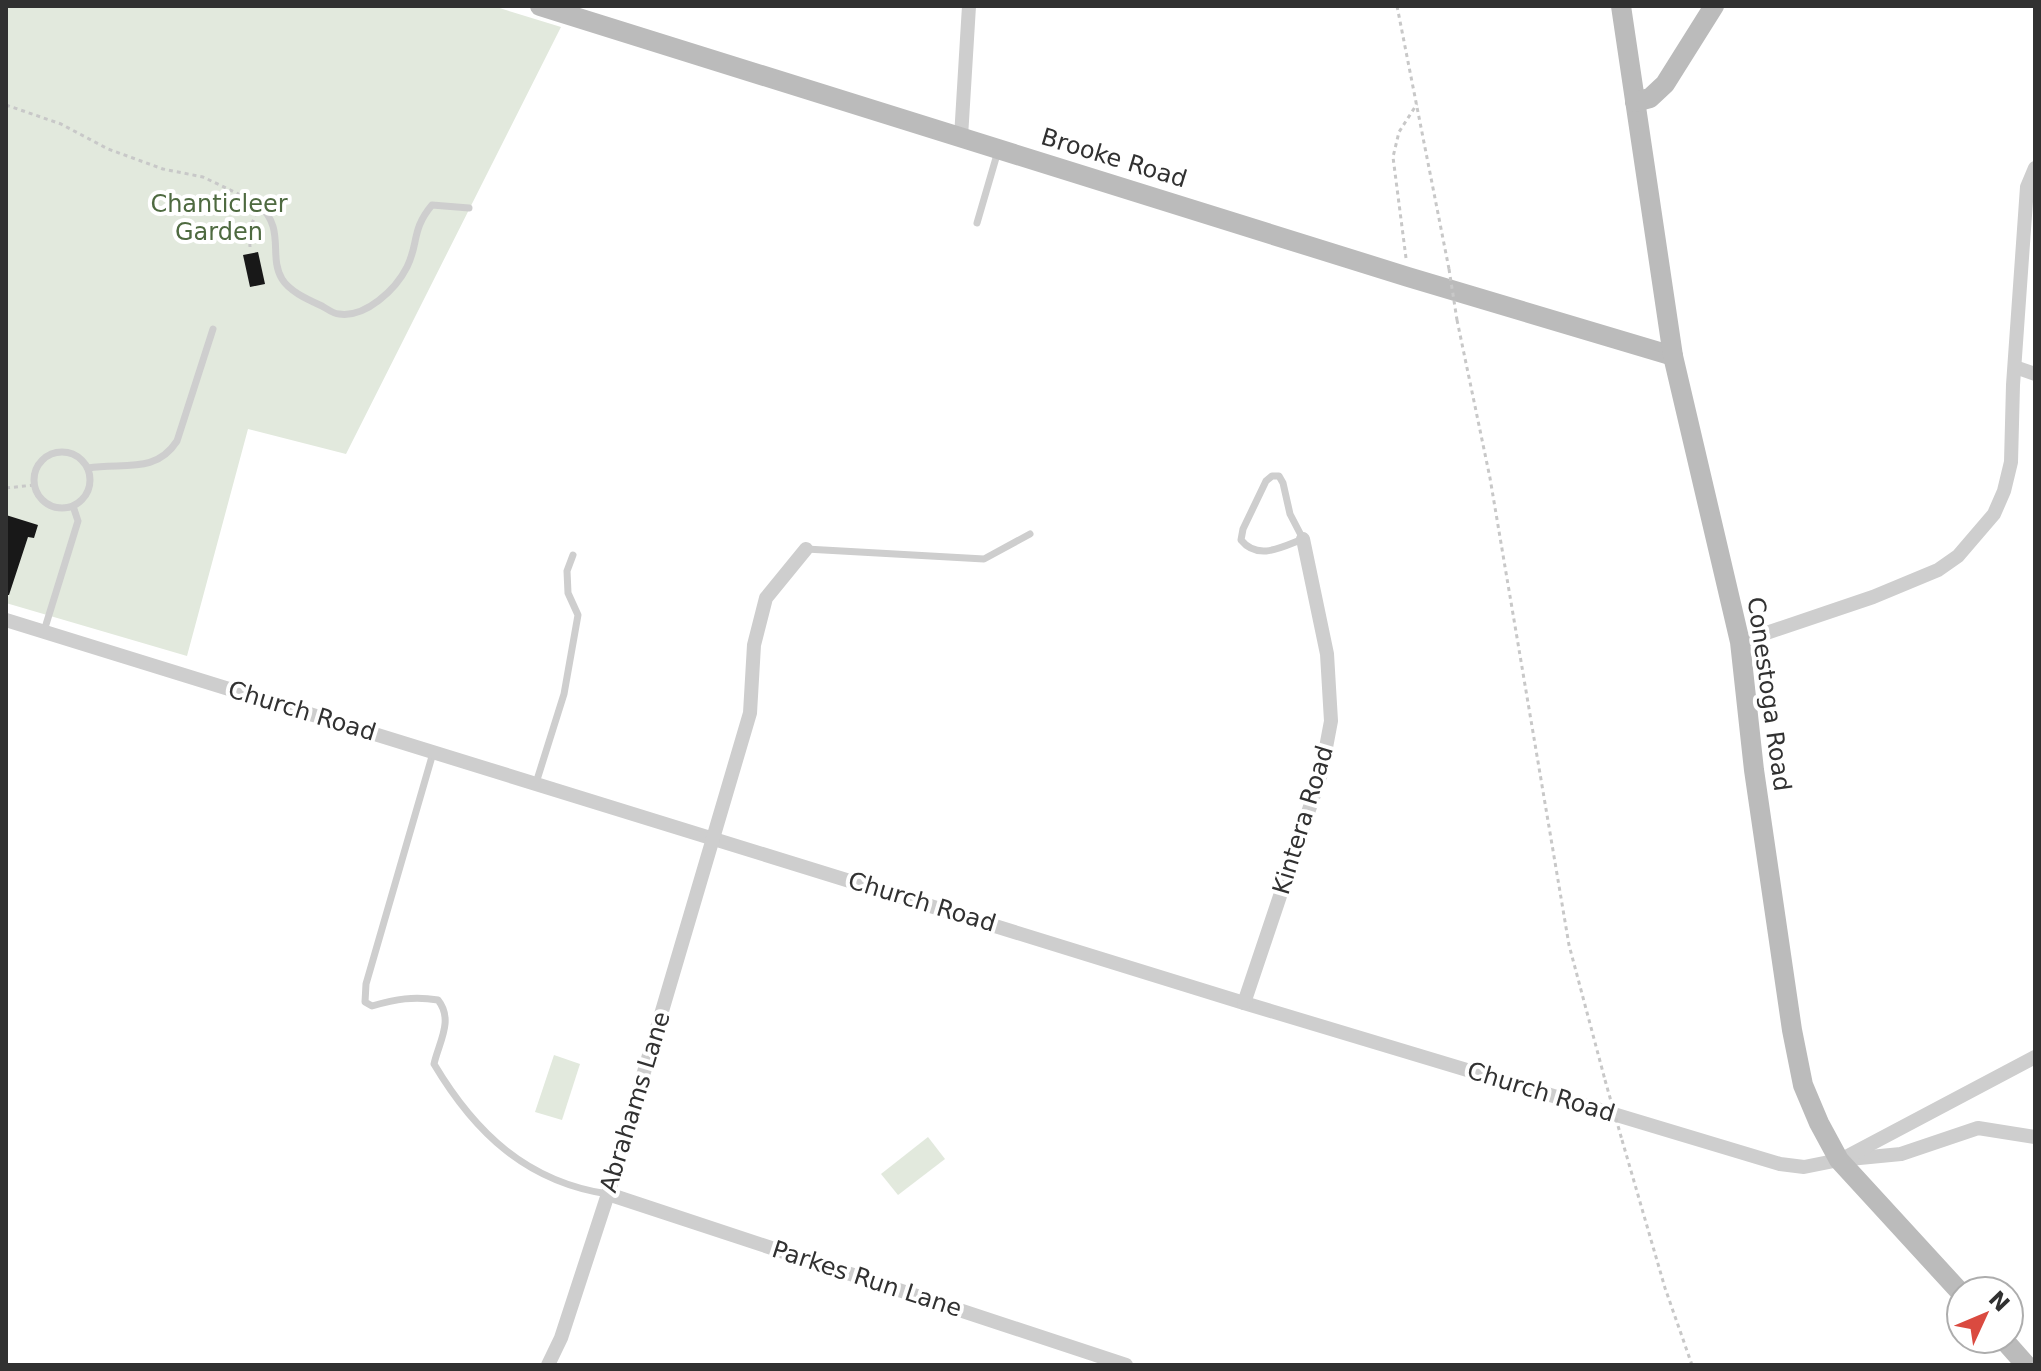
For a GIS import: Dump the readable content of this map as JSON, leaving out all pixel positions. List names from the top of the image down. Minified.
{"streets":{"main road":["Brooke Road","Conestoga Road"],"street":["Church Road","Kintera Road","Abrahams Lane","Parkes Run Lane"]},"crossings":[["Brooke Road","Conestoga Road"],["Conestoga Road","Church Road"],["Church Road","Kintera Road"],["Church Road","Abrahams Lane"],["Abrahams Lane","Parkes Run Lane"]],"parks":["Chanticleer Garden"],"north":"top right"}
